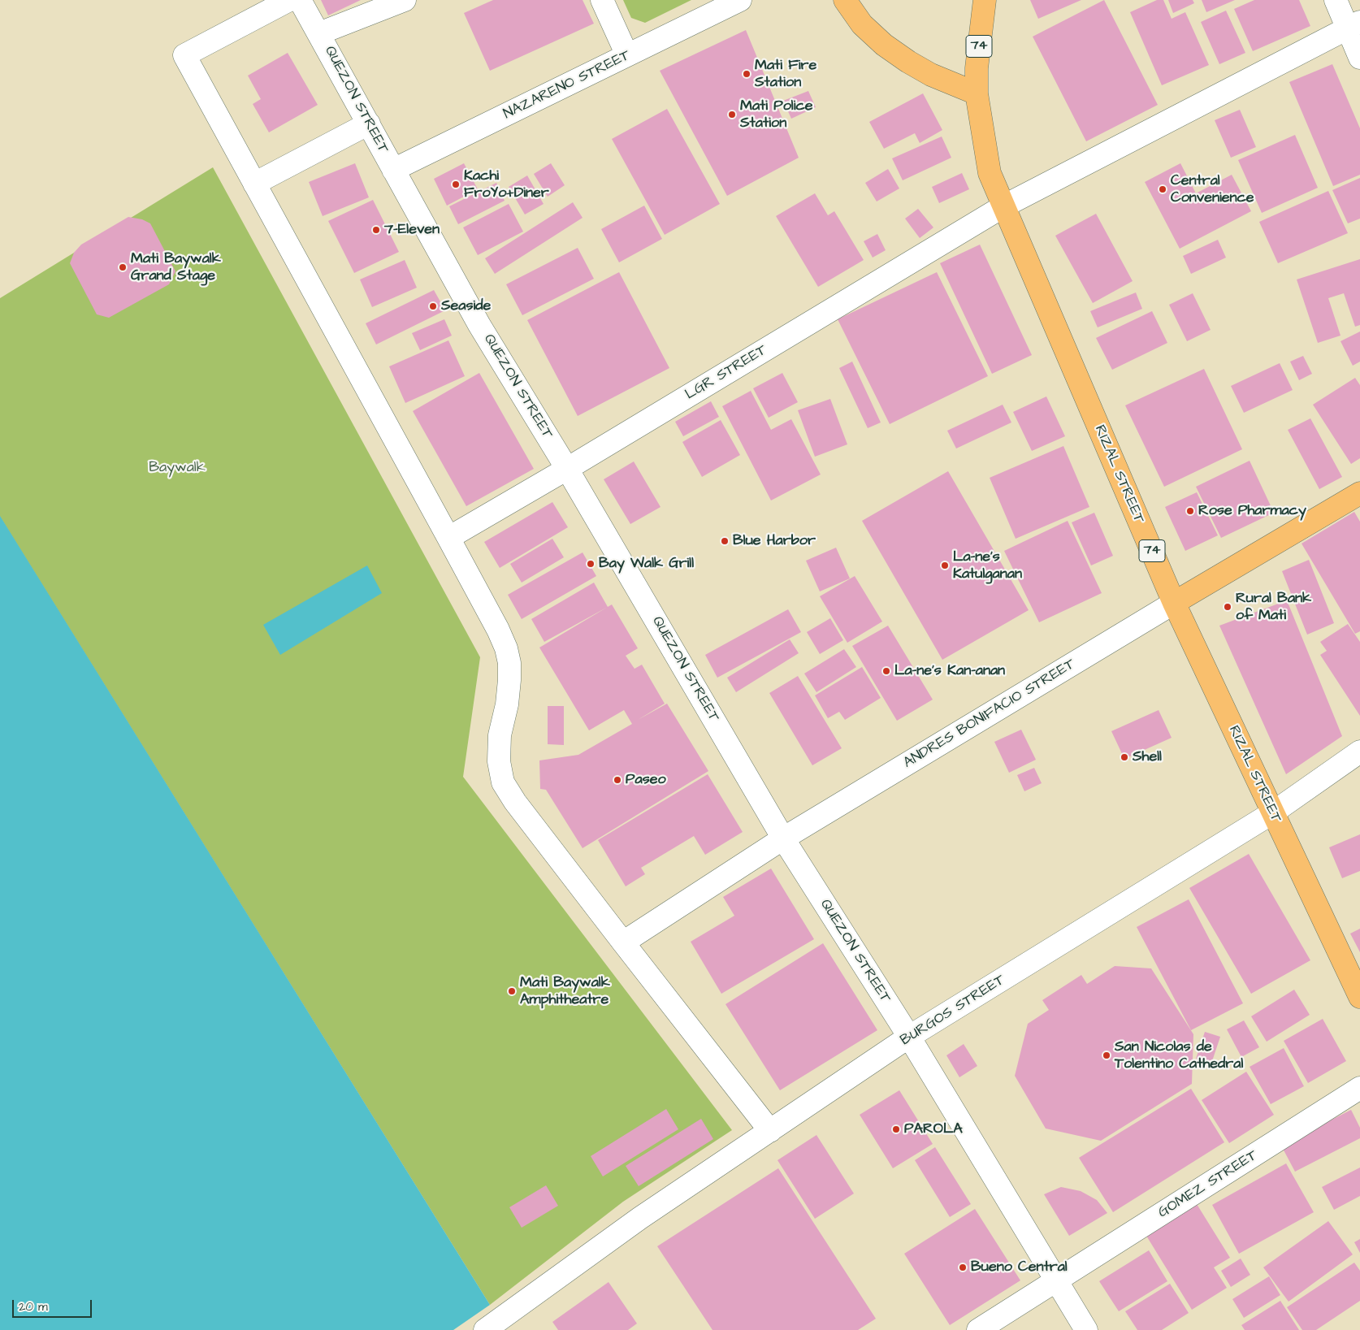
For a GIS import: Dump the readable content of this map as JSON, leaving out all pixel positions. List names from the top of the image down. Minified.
{"streets":{"main road":["74","RIZAL STREET","ANDRES BONIFACIO STREET"],"street":["NAZARENO STREET","QUEZON STREET","LGR STREET","BURGOS STREET","GOMEZ STREET"]},"crossings":[["NAZARENO STREET","QUEZON STREET"],["QUEZON STREET","LGR STREET"],["QUEZON STREET","ANDRES BONIFACIO STREET"],["QUEZON STREET","BURGOS STREET"],["QUEZON STREET","GOMEZ STREET"],["LGR STREET","RIZAL STREET"],["RIZAL STREET","ANDRES BONIFACIO STREET"],["RIZAL STREET","BURGOS STREET"]],"parks":["Baywalk"],"places":["Mati Fire Station","Mati Police Station","Kachi FroYo+Diner","Central Convenience","7-Eleven","Mati Baywalk Grand Stage","Seaside","Rose Pharmacy","Blue Harbor","Bay Walk Grill","La-ne's Katulganan","Rural Bank of Mati","La-ne's Kan-anan","Shell","Paseo","Mati Baywalk Amphitheatre","San Nicolas de Tolentino Cathedral","PAROLA","Bueno Central"],"scale_bar":"20 m"}
